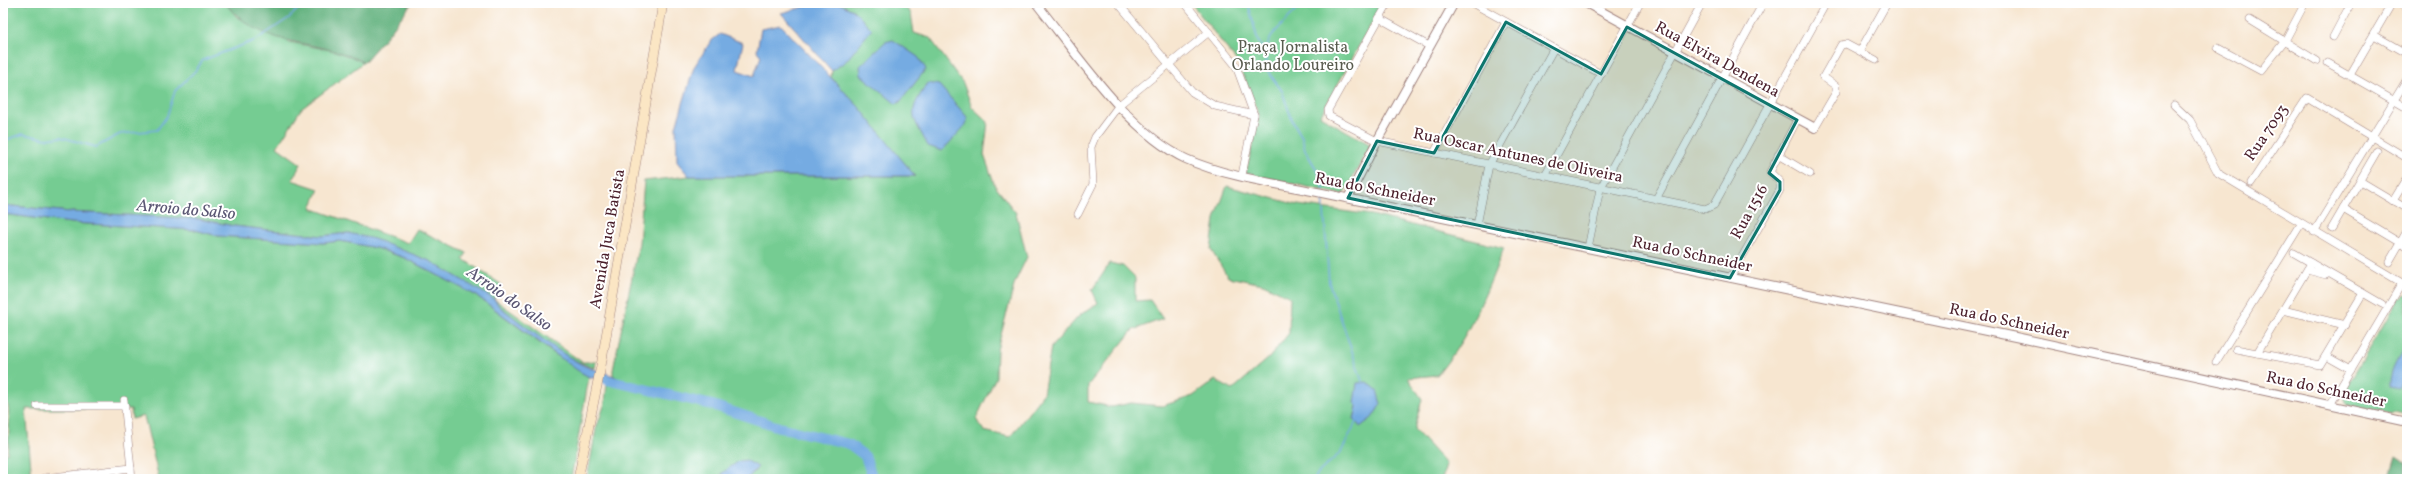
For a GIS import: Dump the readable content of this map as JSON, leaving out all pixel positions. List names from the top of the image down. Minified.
{"streets":{"main road":["Avenida Juca Batista"],"street":["Rua Elvira Dendena","Rua 7093","Rua Oscar Antunes de Oliveira","Rua do Schneider","Rua 1516"]},"crossings":[["Rua Elvira Dendena","Rua Oscar Antunes de Oliveira"],["Rua Elvira Dendena","Rua 1516"],["Rua do Schneider","Rua 1516"]],"water":["Arroio do Salso"],"parks":["Praça Jornalista Orlando Loureiro"]}
